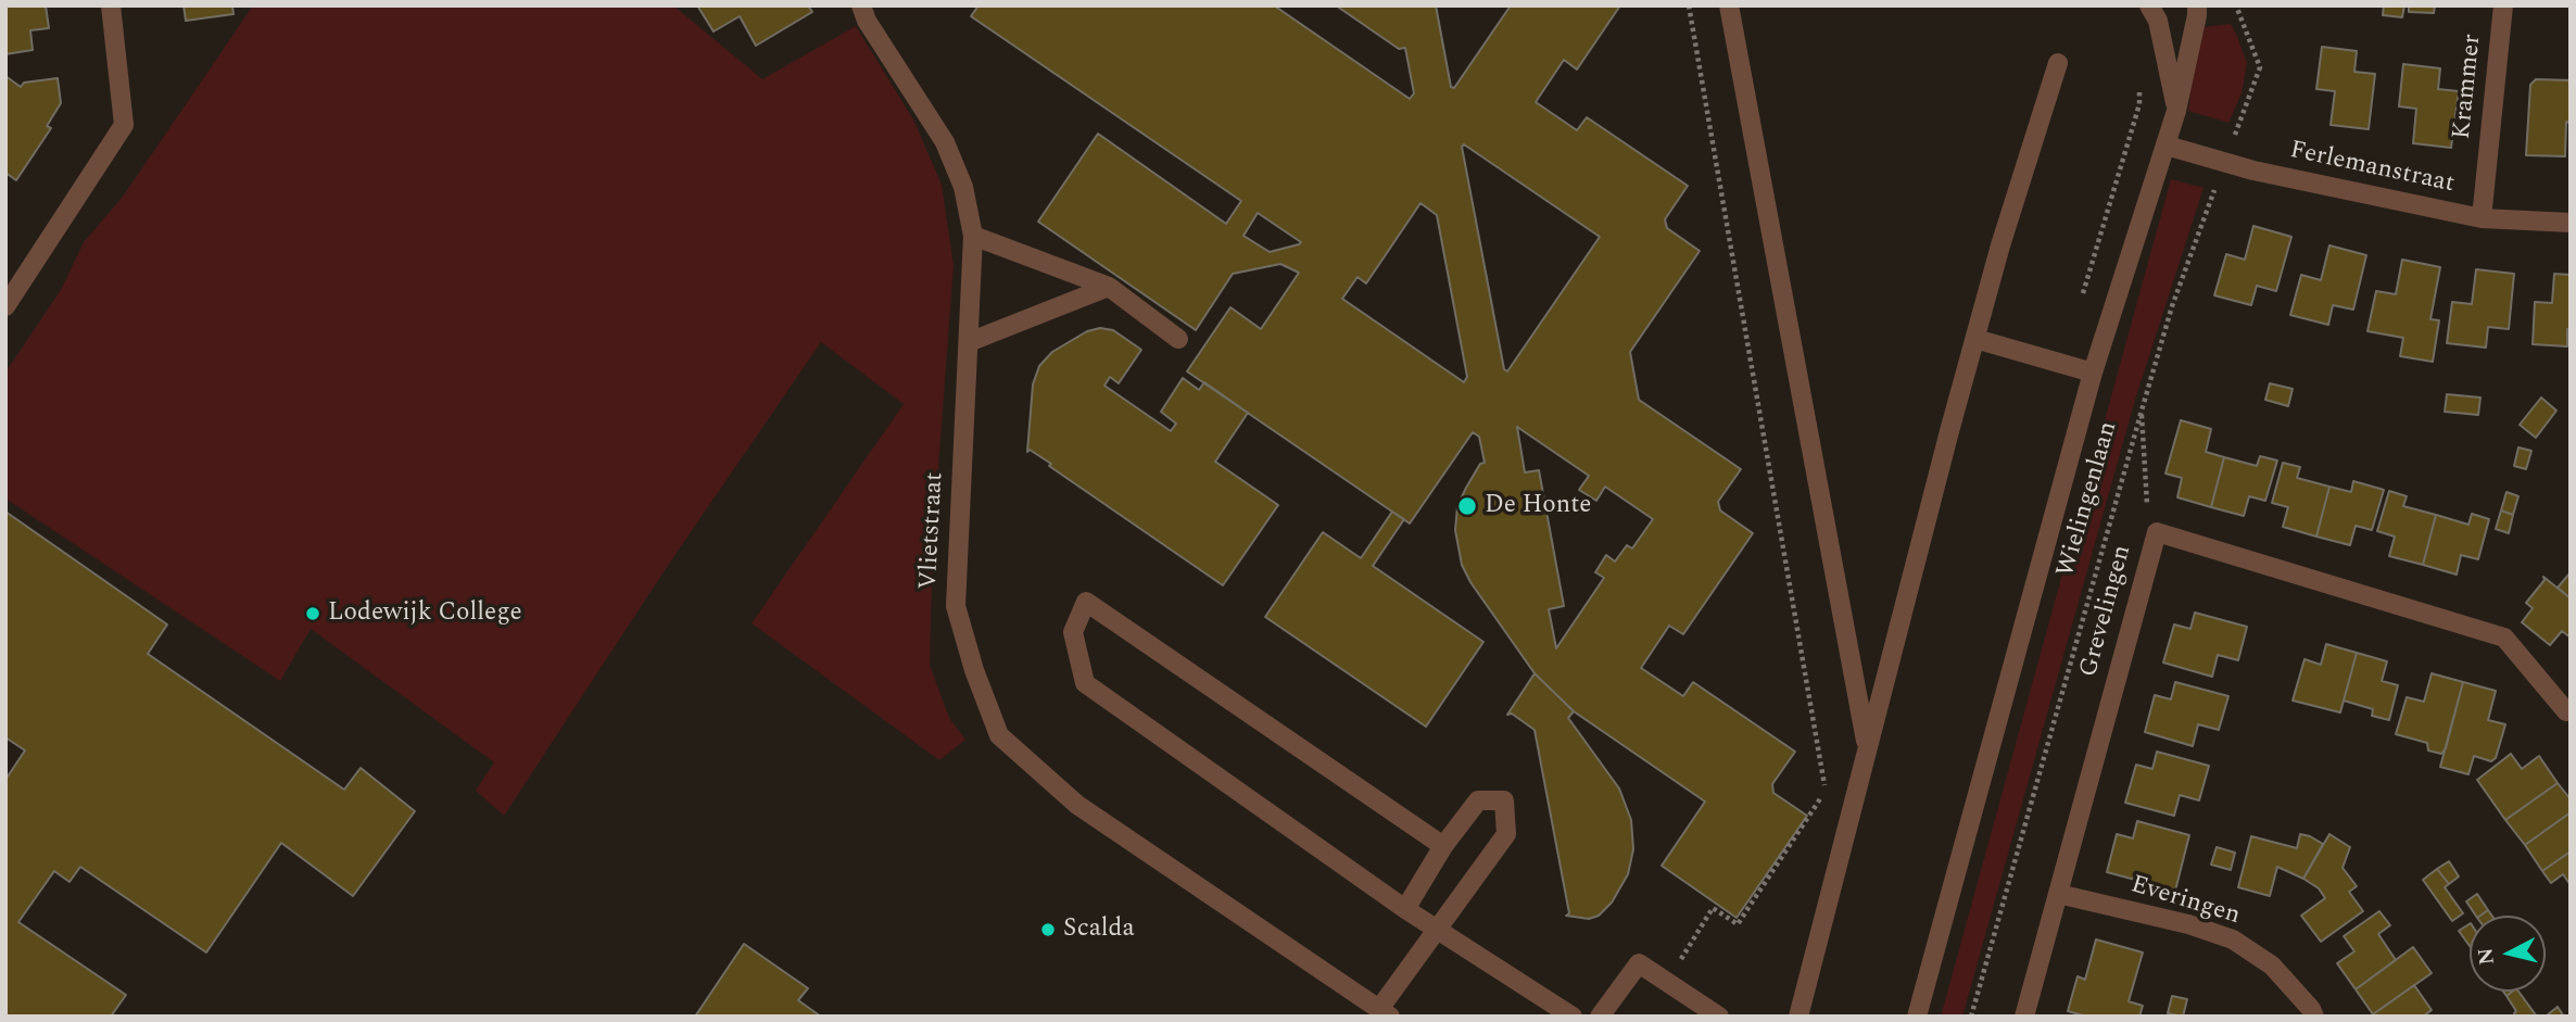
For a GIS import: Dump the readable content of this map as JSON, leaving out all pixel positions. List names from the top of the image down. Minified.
{"streets":{"street":["Krammer","Ferlemanstraat","Wielingenlaan","Vlietstraat","Grevelingen","Everingen"]},"crossings":[["Krammer","Ferlemanstraat"],["Ferlemanstraat","Wielingenlaan"],["Grevelingen","Everingen"]],"places":["De Honte","Lodewijk College","Scalda"],"north":"left"}
